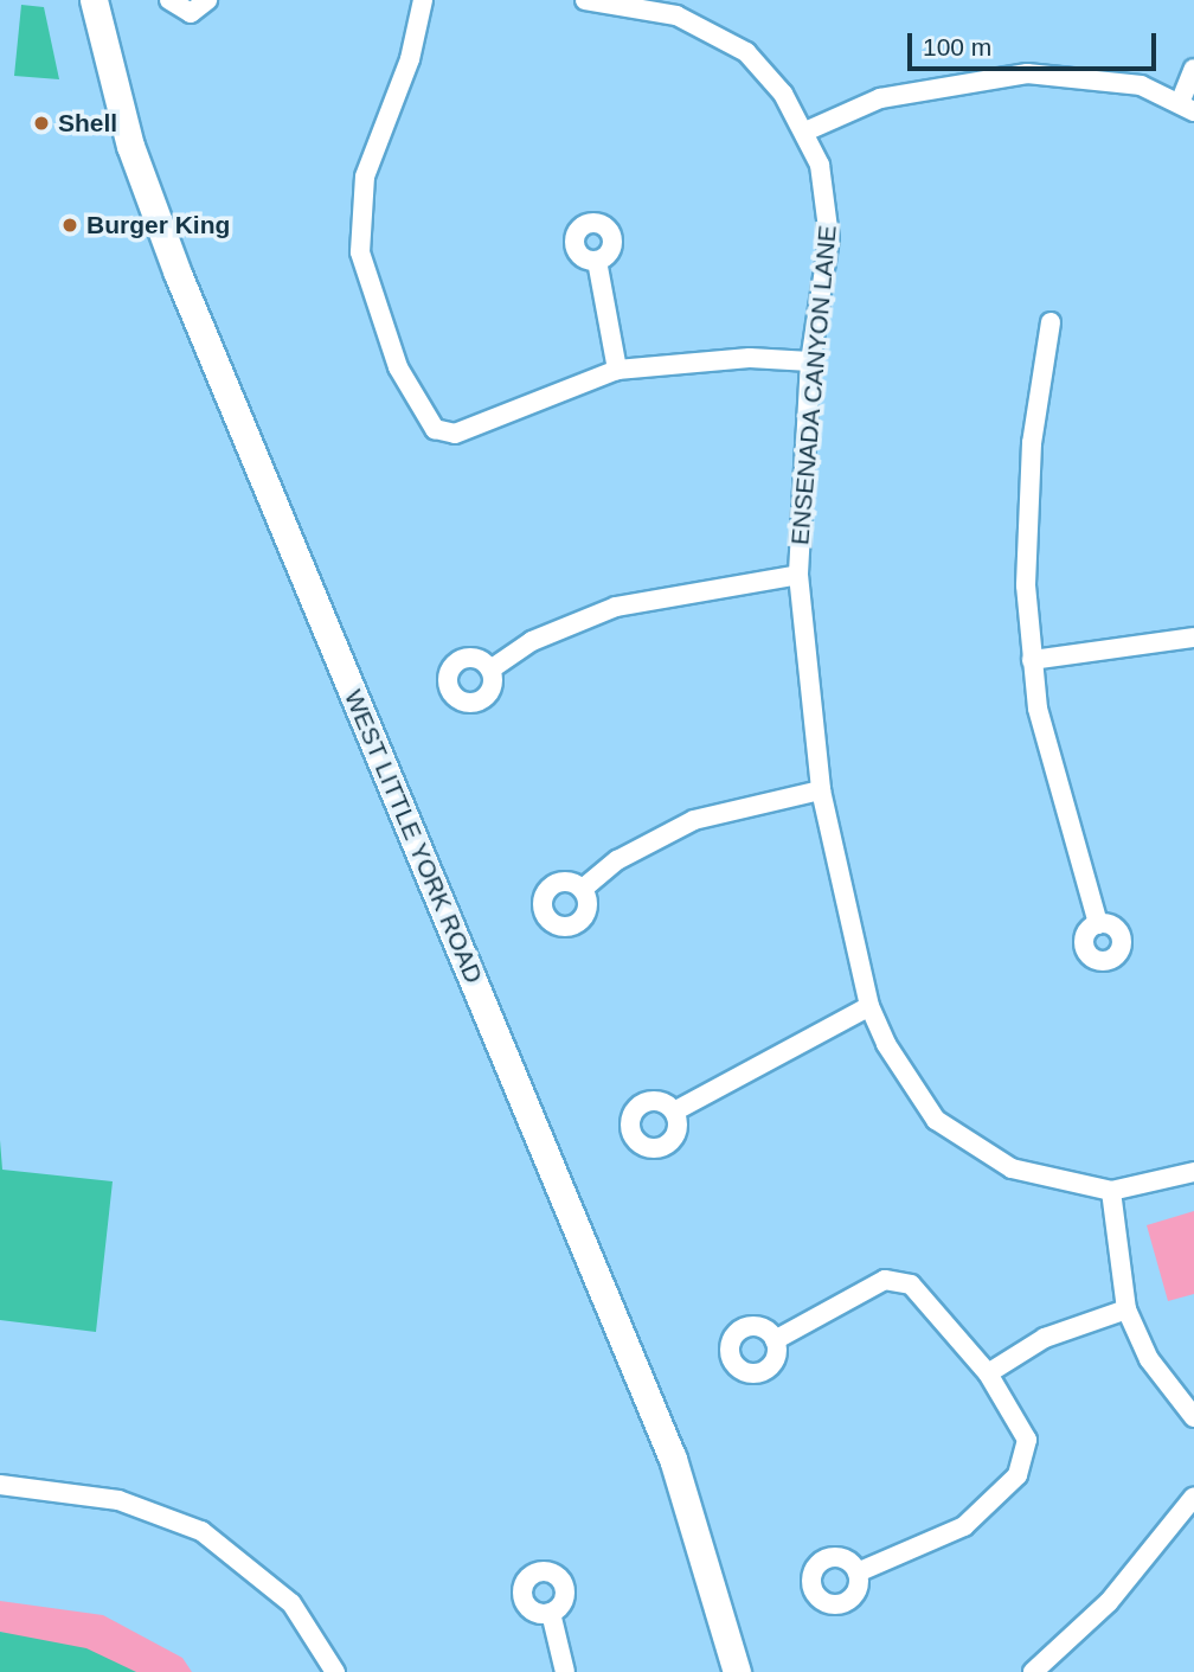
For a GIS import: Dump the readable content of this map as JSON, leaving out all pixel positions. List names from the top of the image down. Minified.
{"streets":{"main road":["WEST LITTLE YORK ROAD"],"street":["ENSENADA CANYON LANE"]},"places":["Shell","Burger King"],"scale_bar":"100 m"}
